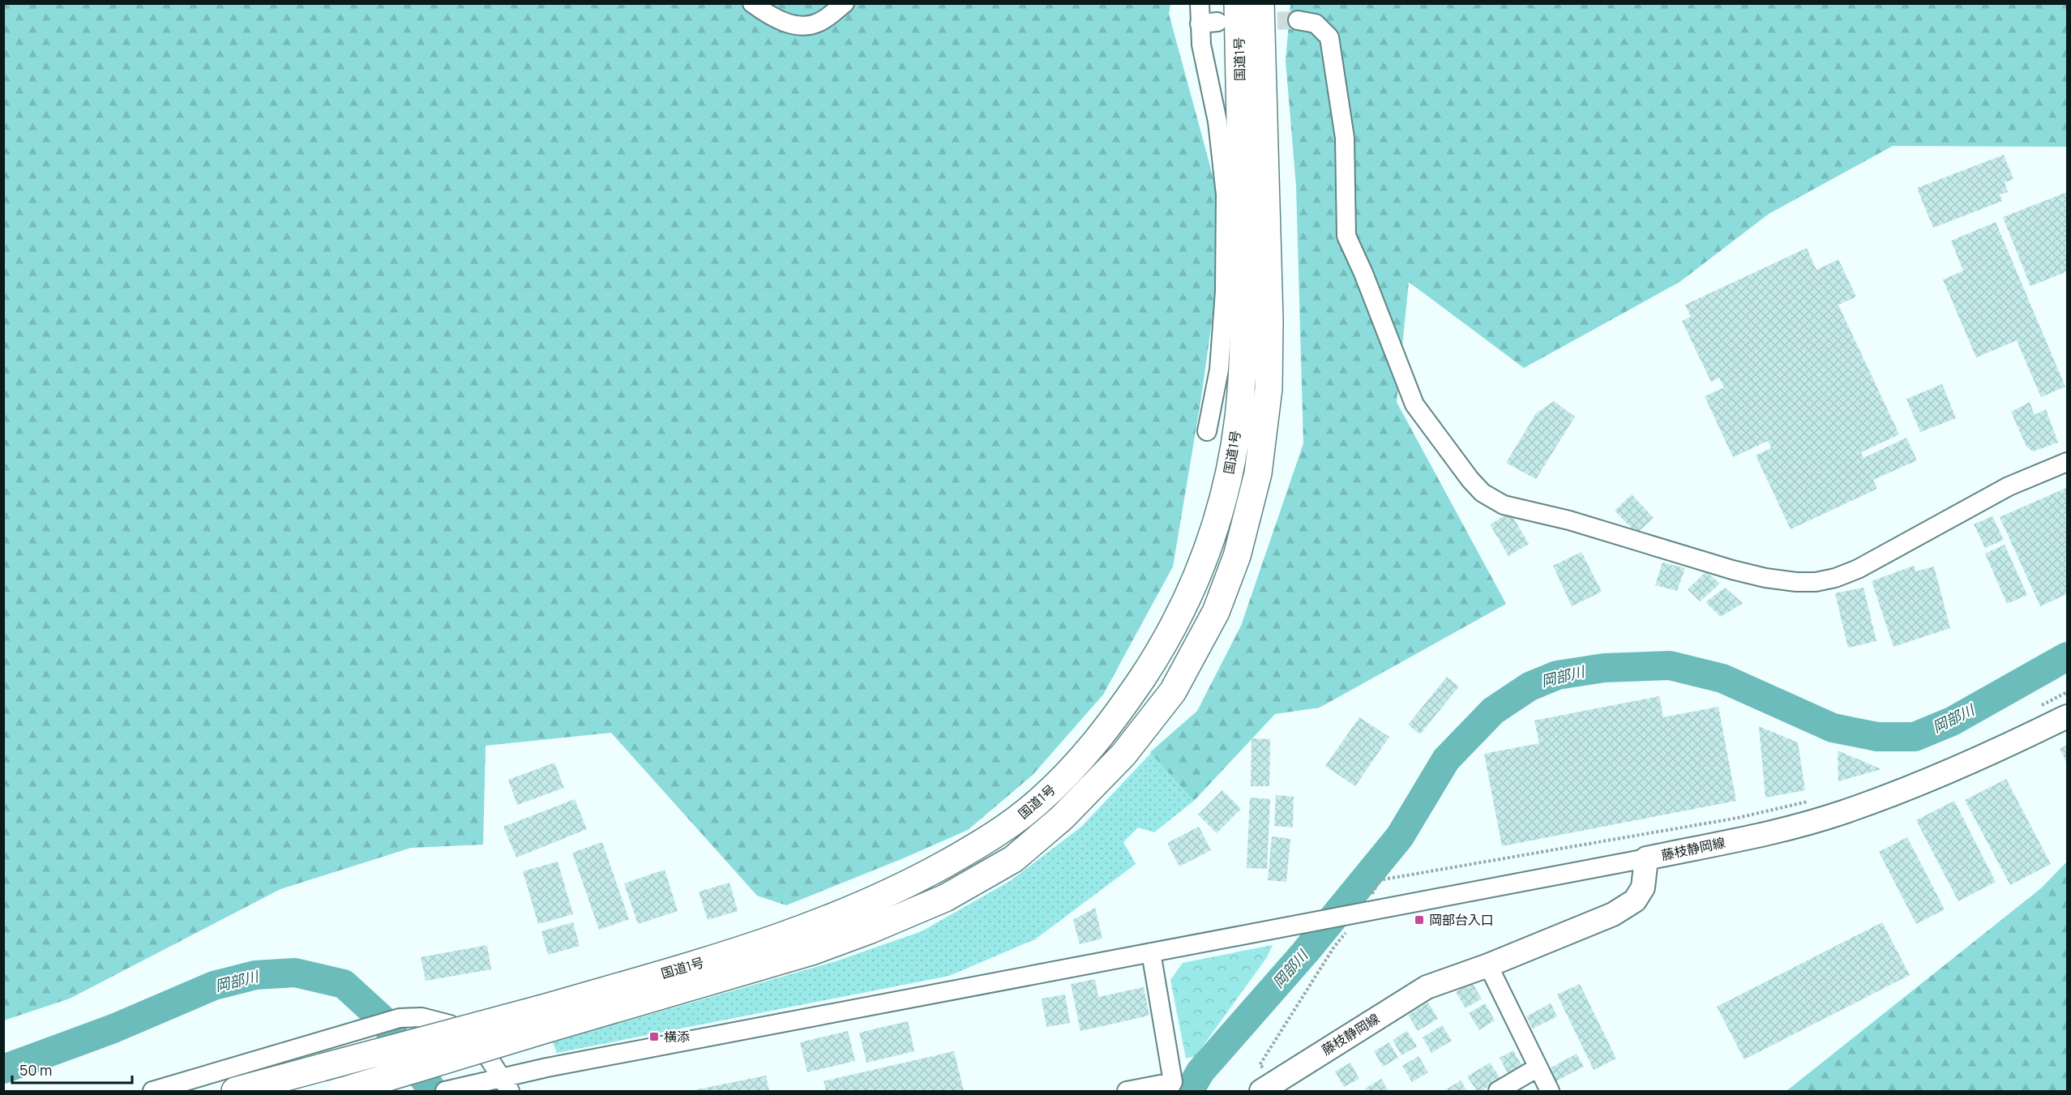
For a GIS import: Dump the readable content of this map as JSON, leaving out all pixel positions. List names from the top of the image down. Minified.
{"streets":{"highway":["国道1号"],"main road":["藤枝静岡線"]},"water":["岡部川"],"places":{"transit":["岡部台入口","横添"]},"scale_bar":"50 m"}
